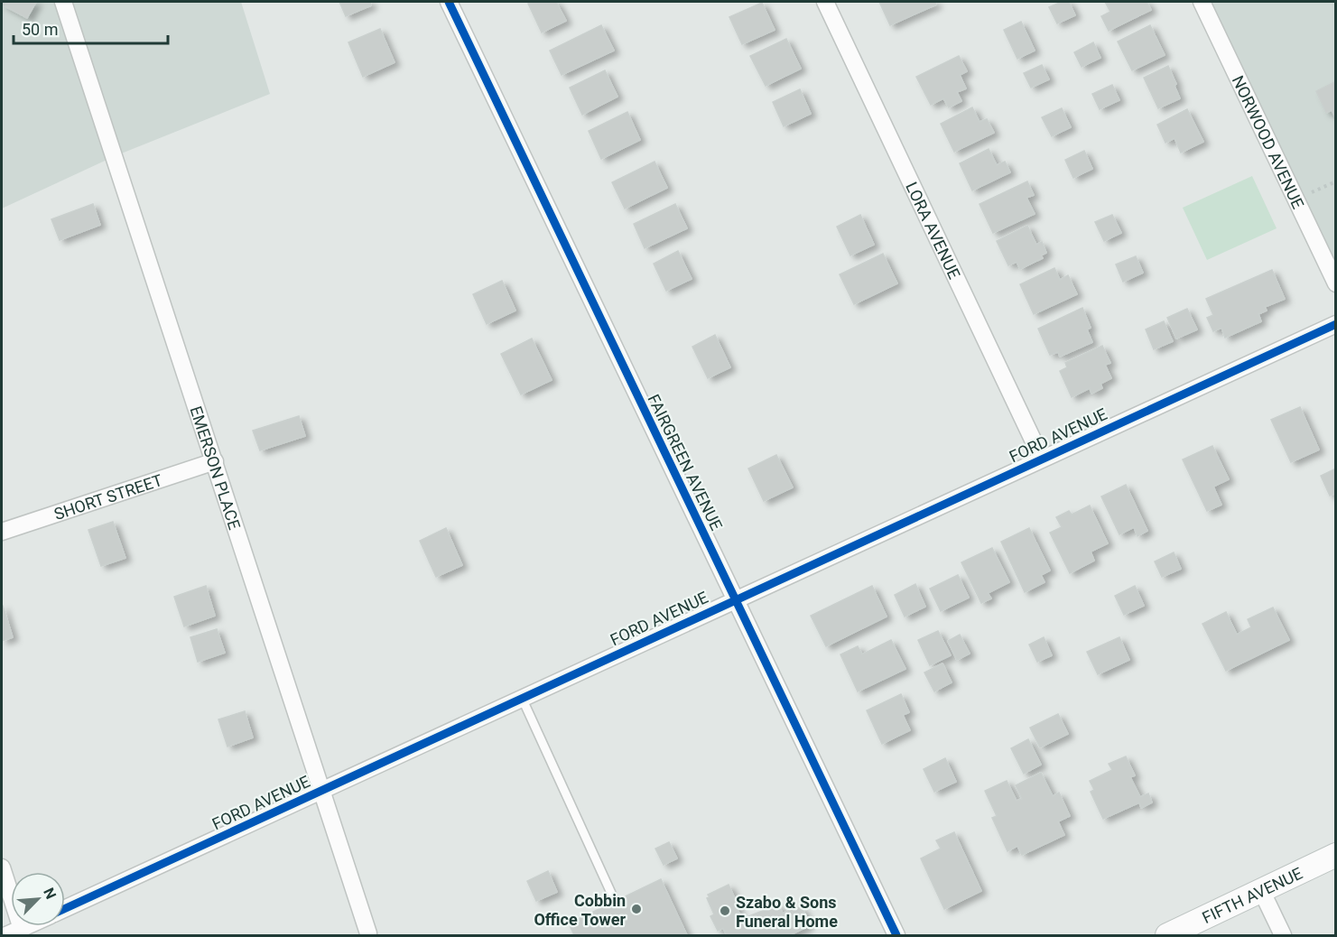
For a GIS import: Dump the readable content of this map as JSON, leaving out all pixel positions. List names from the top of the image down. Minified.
{"streets":{"street":["NORWOOD AVENUE","LORA AVENUE","FORD AVENUE","FAIRGREEN AVENUE","EMERSON PLACE","SHORT STREET","FIFTH AVENUE"]},"crossings":[["LORA AVENUE","FORD AVENUE"],["FORD AVENUE","FAIRGREEN AVENUE"],["FORD AVENUE","EMERSON PLACE"],["EMERSON PLACE","SHORT STREET"]],"places":["Cobbin Office Tower","Szabo & Sons Funeral Home"],"scale_bar":"50 m","north":"top right"}
